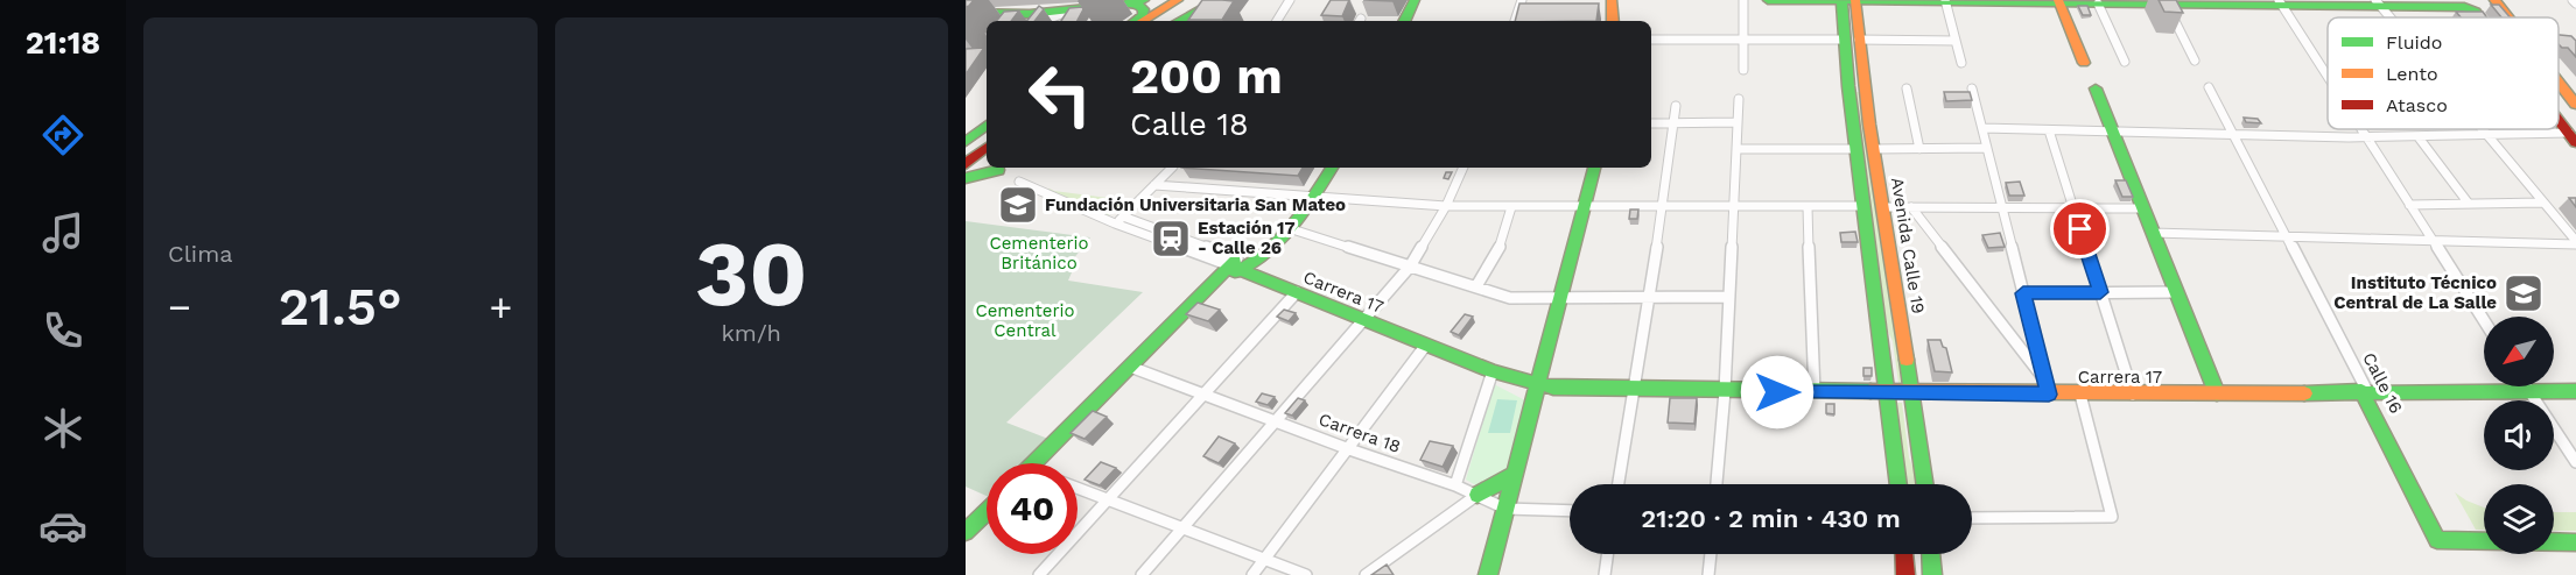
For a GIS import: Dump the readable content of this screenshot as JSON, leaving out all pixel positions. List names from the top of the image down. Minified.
{"streets":{"street":["Avenida Calle 19","Carrera 17","Calle 16","Carrera 18"]},"crossings":[["Avenida Calle 19","Carrera 17"],["Carrera 17","Calle 16"]],"parks":["Cementerio Británico","Cementerio Central"],"places":{"school or university":["Fundación Universitaria San Mateo","Instituto Técnico Central de La Salle"],"station":["Estación 17 - Calle 26"]},"legend":["Fluido","Lento","Atasco"],"north":"bottom left","page":{"tabs":"21:18","tile":["Clima",["30","km/h"]],"turn":["200 m","Calle 18"],"heat":["−","21.5°","+"],"limit":"40","trip":"21:20 · 2 min · 430 m"}}
